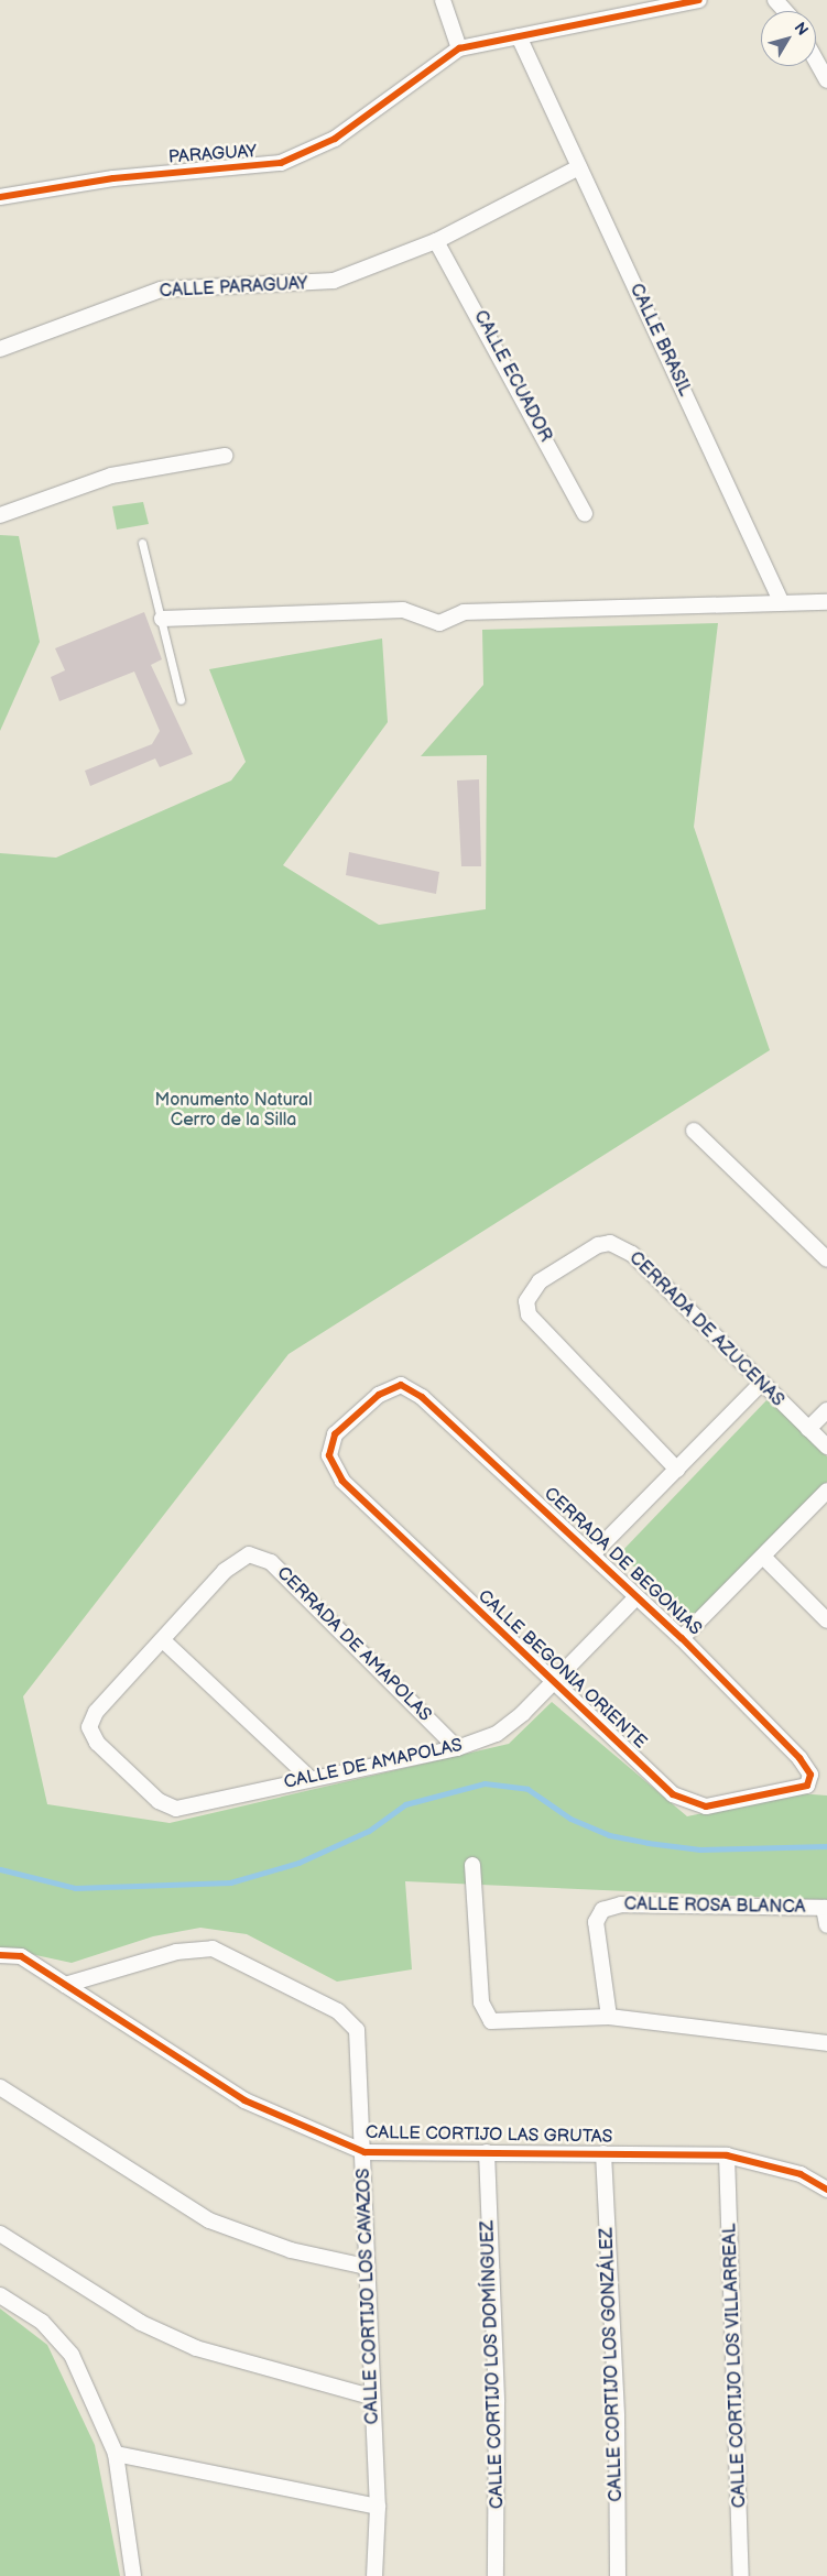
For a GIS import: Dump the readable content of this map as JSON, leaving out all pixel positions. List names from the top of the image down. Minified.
{"streets":{"street":["PARAGUAY","CALLE PARAGUAY","CALLE BRASIL","CALLE ECUADOR","CERRADA DE AZUCENAS","CERRADA DE BEGONIAS","CERRADA DE AMAPOLAS","CALLE BEGONIA ORIENTE","CALLE DE AMAPOLAS","CALLE ROSA BLANCA","CALLE CORTIJO LAS GRUTAS","CALLE CORTIJO LOS CAVAZOS","CALLE CORTIJO LOS DOMÍNGUEZ","CALLE CORTIJO LOS GONZÁLEZ","CALLE CORTIJO LOS VILLARREAL"]},"crossings":[["CALLE PARAGUAY","CALLE BRASIL"],["CALLE PARAGUAY","CALLE ECUADOR"],["CERRADA DE BEGONIAS","CALLE BEGONIA ORIENTE"],["CERRADA DE BEGONIAS","CALLE DE AMAPOLAS"],["CERRADA DE AMAPOLAS","CALLE DE AMAPOLAS"],["CALLE BEGONIA ORIENTE","CALLE DE AMAPOLAS"],["CALLE CORTIJO LAS GRUTAS","CALLE CORTIJO LOS CAVAZOS"],["CALLE CORTIJO LAS GRUTAS","CALLE CORTIJO LOS DOMÍNGUEZ"],["CALLE CORTIJO LAS GRUTAS","CALLE CORTIJO LOS GONZÁLEZ"],["CALLE CORTIJO LAS GRUTAS","CALLE CORTIJO LOS VILLARREAL"]],"parks":["Monumento Natural Cerro de la Silla"],"north":"top right"}
